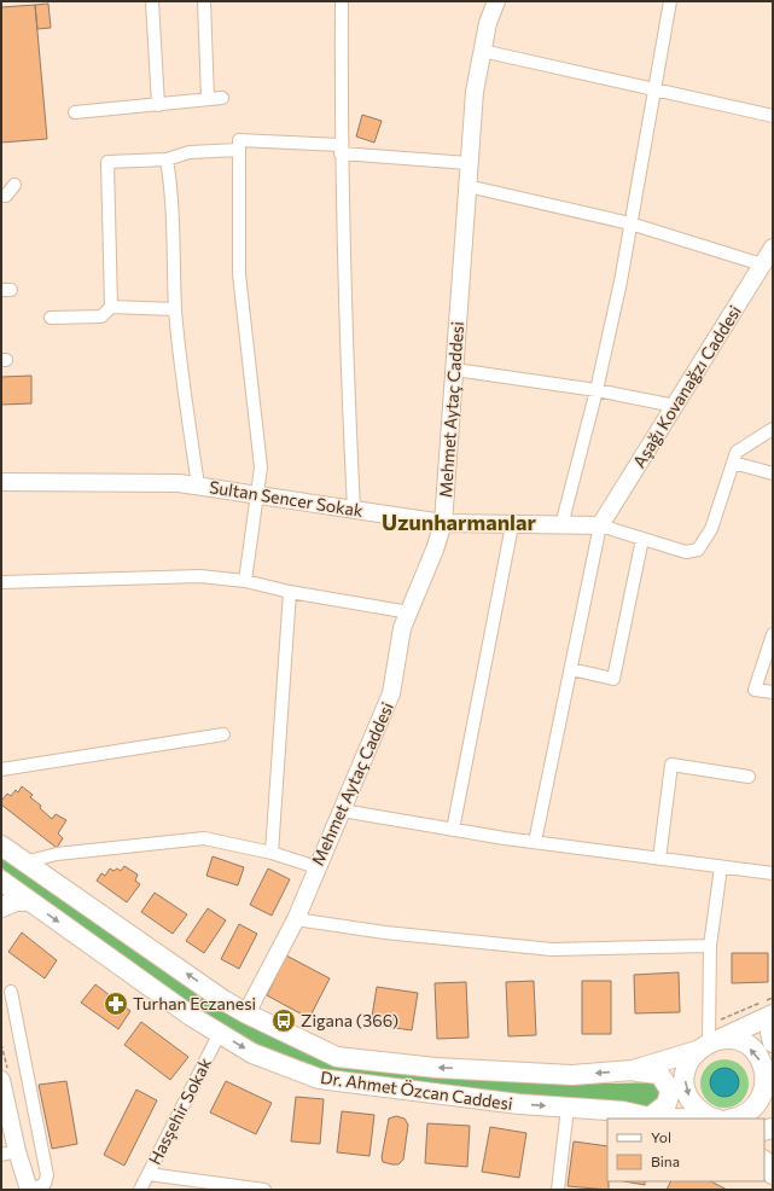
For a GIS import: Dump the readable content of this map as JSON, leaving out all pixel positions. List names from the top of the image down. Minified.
{"streets":{"main road":["Dr. Ahmet Özcan Caddesi"],"street":["Aşağı Kovanağzı Caddesi","Mehmet Aytaç Caddesi","Sultan Sencer Sokak","Hasşehir Sokak"]},"crossings":[["Aşağı Kovanağzı Caddesi","Sultan Sencer Sokak"],["Mehmet Aytaç Caddesi","Sultan Sencer Sokak"],["Mehmet Aytaç Caddesi","Dr. Ahmet Özcan Caddesi"],["Dr. Ahmet Özcan Caddesi","Hasşehir Sokak"]],"districts":["Uzunharmanlar"],"places":{"pharmacy":["Turhan Eczanesi"],"bus stop":["Zigana (366)"]},"legend":["Yol","Bina"]}
